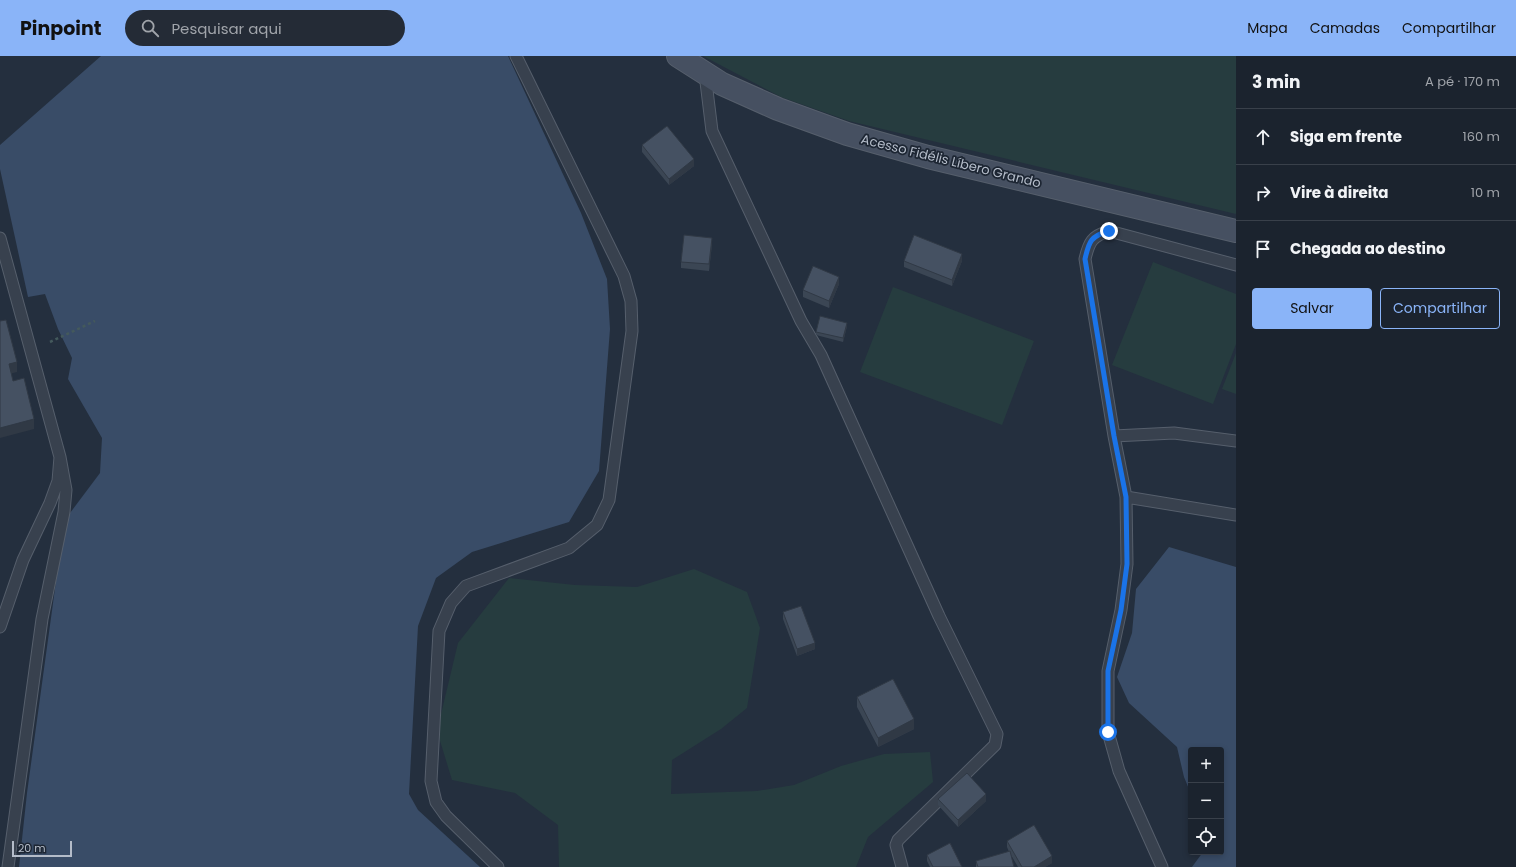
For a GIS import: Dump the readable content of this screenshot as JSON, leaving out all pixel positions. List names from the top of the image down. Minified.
{"streets":{"street":["Acesso Fidélis Líbero Grando"]},"scale_bar":"20 m","page":{"header":"Pinpoint","search":"Pesquisar aqui","nav":["Mapa","Camadas","Compartilhar"],"heading":["3 min","A pé · 170 m"],"list":[["Siga em frente","160 m"],["Vire à direita","10 m"],"Chegada ao destino"],"buttons":["Salvar","Compartilhar"],"map_buttons":["+","−"],"scale":"20 m"}}
